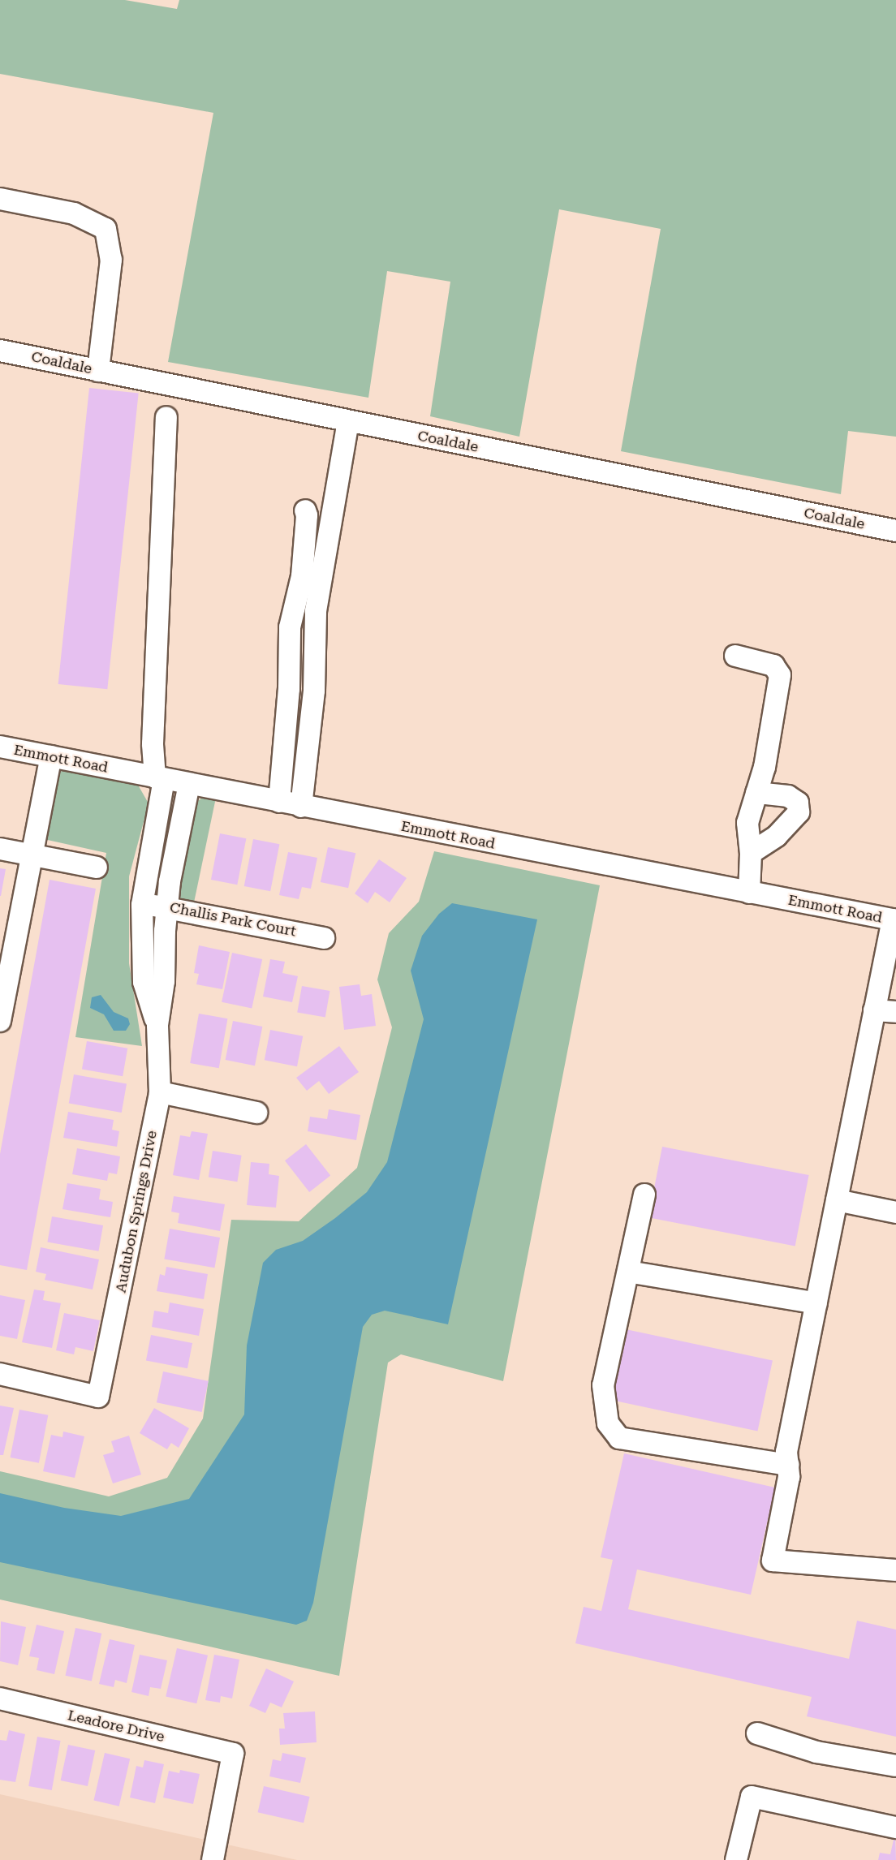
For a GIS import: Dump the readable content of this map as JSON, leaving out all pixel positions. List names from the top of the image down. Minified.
{"streets":{"street":["Coaldale","Emmott Road","Challis Park Court","Audubon Springs Drive","Leadore Drive"]},"crossings":[["Emmott Road","Audubon Springs Drive"],["Challis Park Court","Audubon Springs Drive"]]}
